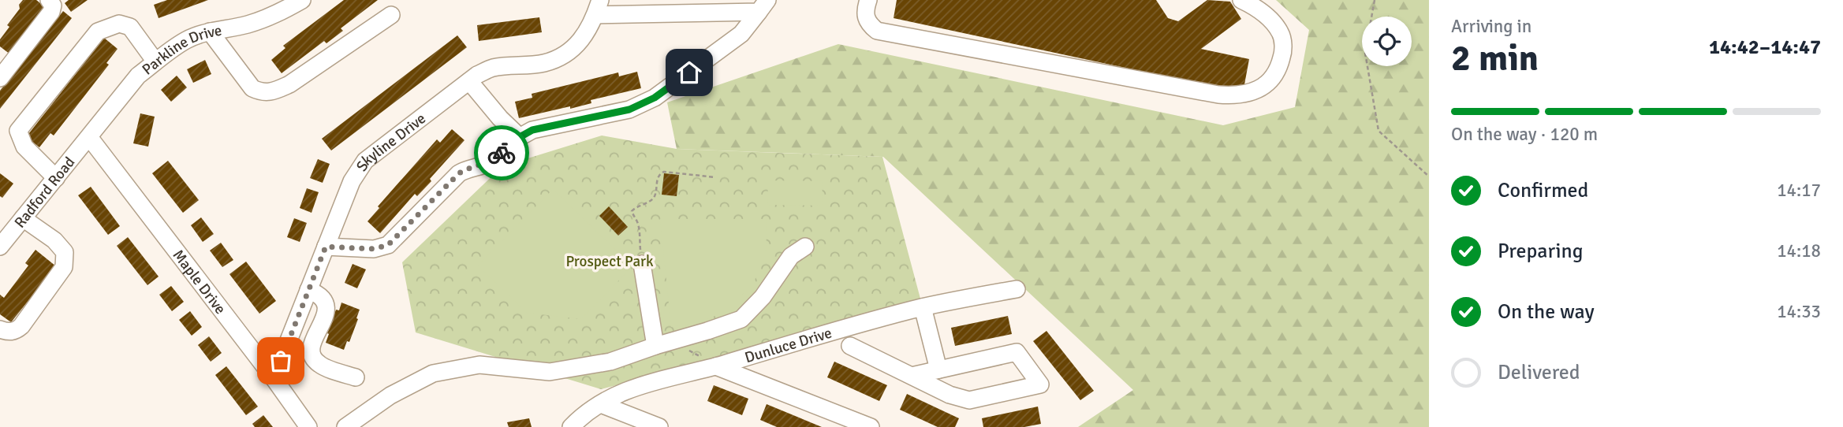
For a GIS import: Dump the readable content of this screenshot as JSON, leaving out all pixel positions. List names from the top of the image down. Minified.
{"streets":{"street":["Parkline Drive","Skyline Drive","Radford Road","Maple Drive","Dunluce Drive"]},"crossings":[["Parkline Drive","Radford Road"],["Parkline Drive","Maple Drive"],["Skyline Drive","Maple Drive"],["Radford Road","Maple Drive"]],"parks":["Prospect Park"],"page":{"heading":["2 min","Arriving in","14:42–14:47"],"bar":"On the way · 120 m","list":[["Confirmed","14:17"],["Preparing","14:18"],["On the way","14:33"],"Delivered"]}}
